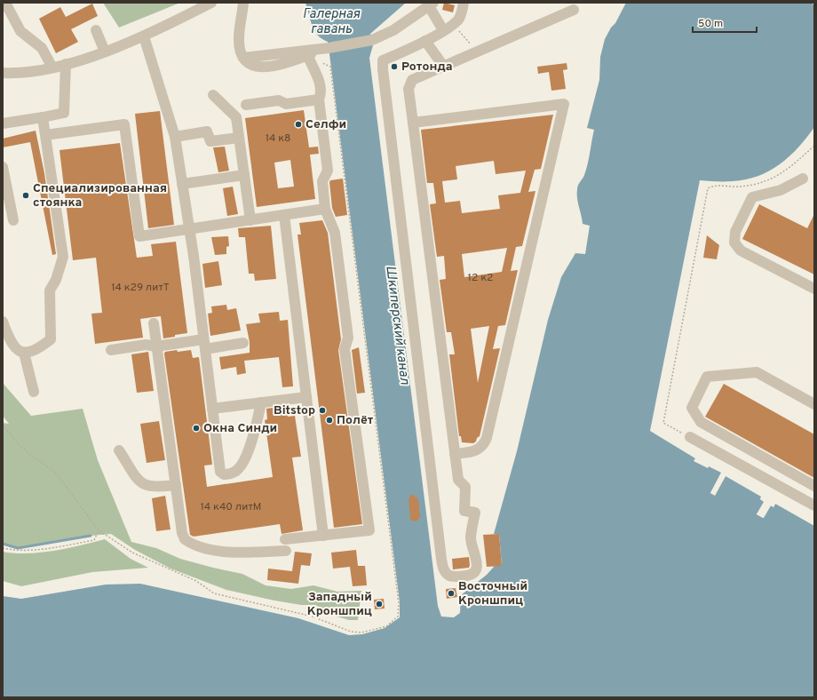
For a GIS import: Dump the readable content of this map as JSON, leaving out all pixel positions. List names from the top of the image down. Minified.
{"water":["Галерная гавань","Шкиперский канал"],"places":["Ротонда","Селфи","Специализированная стоянка","Bitstop","Полёт","Окна Синди","Восточный Кроншпиц","Западный Кроншпиц"],"house_numbers":["14 к8","12 к2","14 к29 литТ","14 к40 литМ"],"scale_bar":"50 m"}
